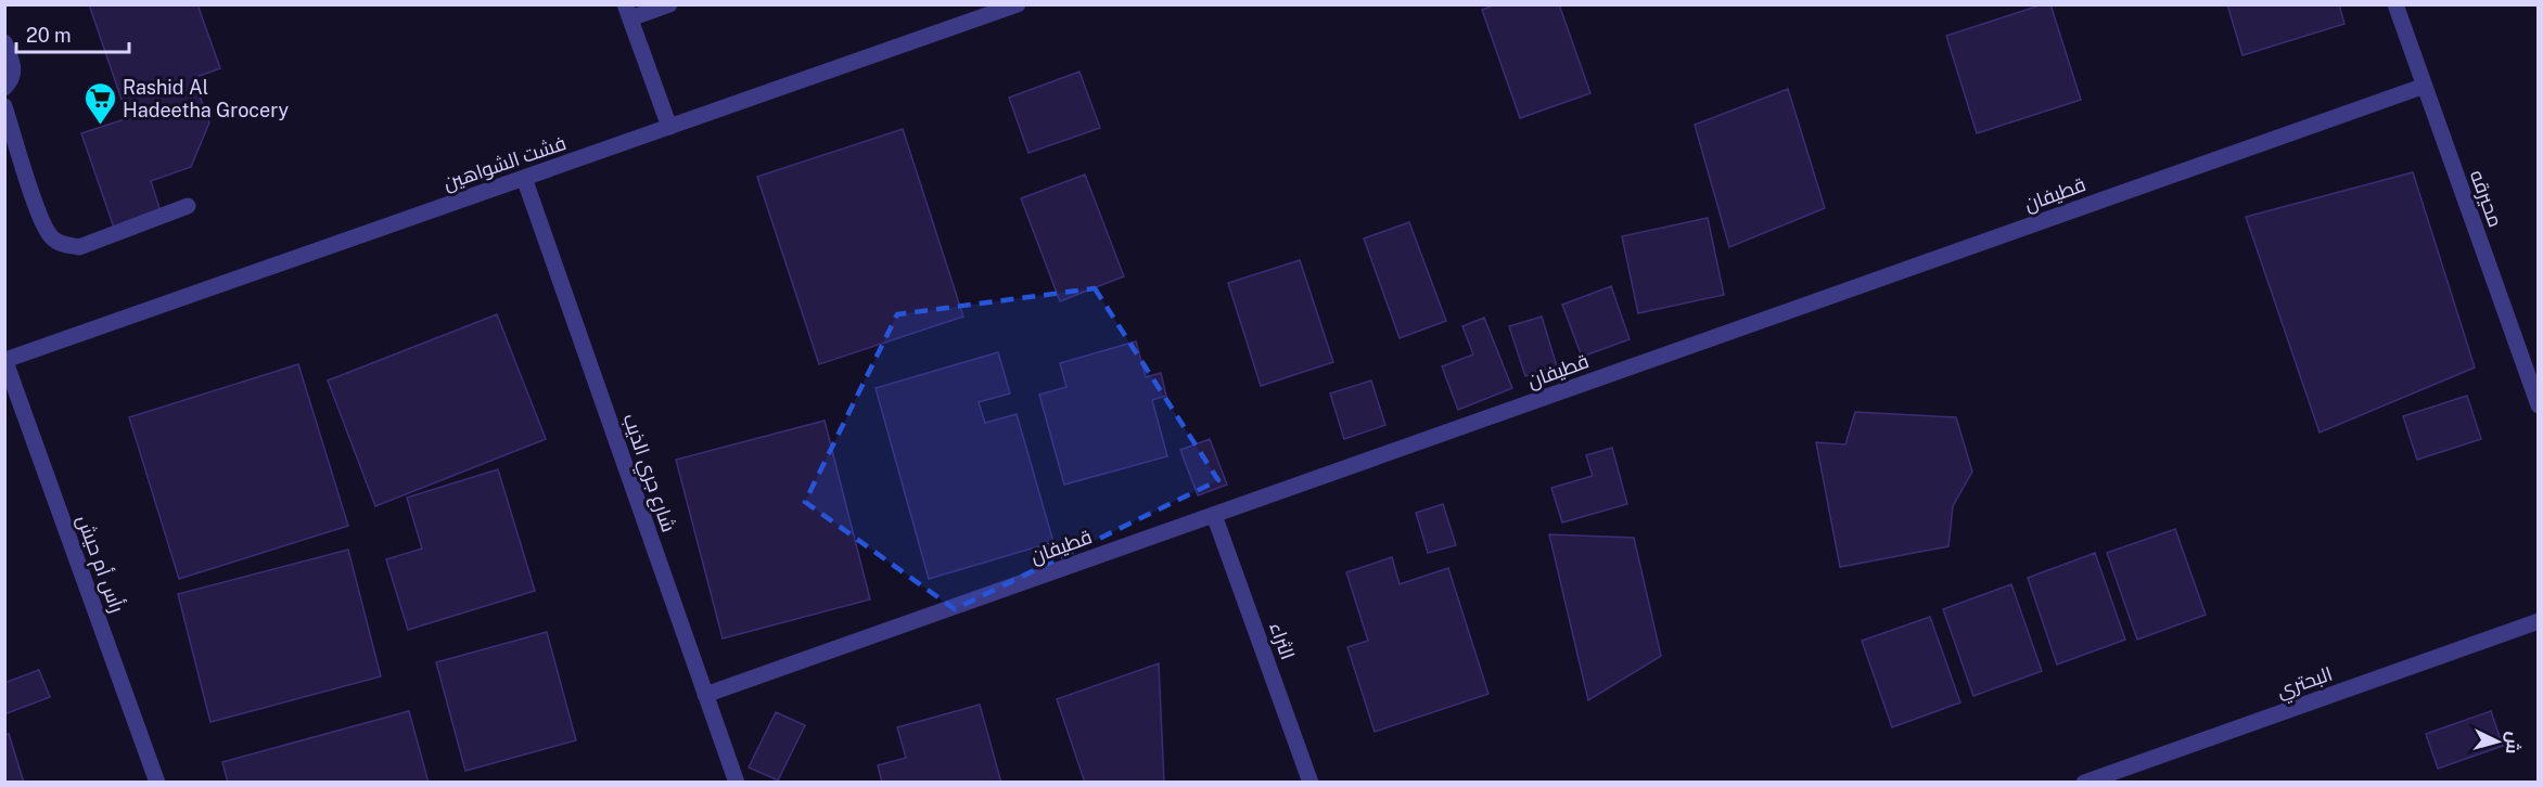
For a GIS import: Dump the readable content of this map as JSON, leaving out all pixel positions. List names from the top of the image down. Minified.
{"streets":{"street":["فشت الشواهين","قطيفان","محيرقه","شارع جري الذيب","رأس أم حيش","الثراء","البحتري"]},"crossings":[["فشت الشواهين","شارع جري الذيب"],["فشت الشواهين","رأس أم حيش"],["قطيفان","محيرقه"],["قطيفان","شارع جري الذيب"],["قطيفان","الثراء"]],"places":{"supermarket":["Rashid Al Hadeetha Grocery"]},"scale_bar":"20 m","north":"right"}
